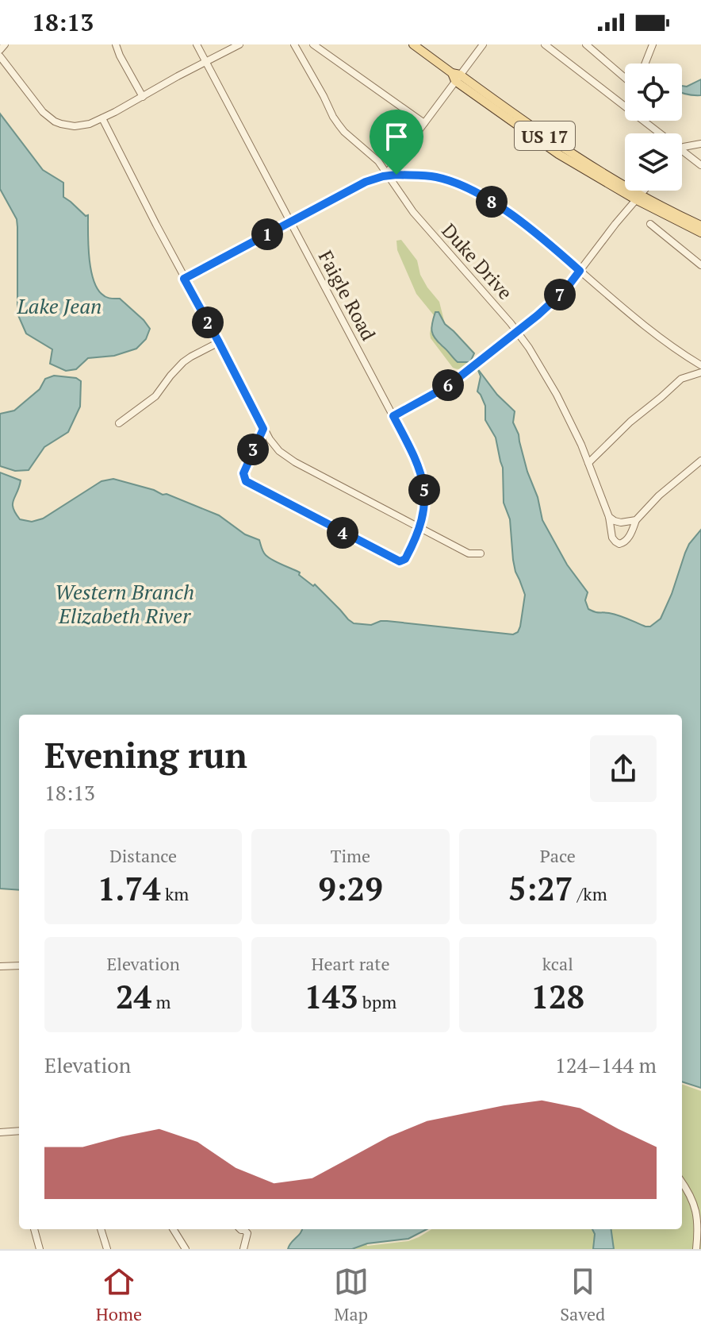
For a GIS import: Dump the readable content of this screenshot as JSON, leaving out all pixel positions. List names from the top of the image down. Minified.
{"streets":{"main road":["US 17"],"street":["Duke Drive","Faigle Road"]},"water":["Lake Jean","Western Branch Elizabeth River"],"page":{"status":"18:13","pins":["8","1","7","2","6","3","5","4"],"heading":["Evening run","18:13"],"stats":[["Distance","1.74 km"],["Time","9:29"],["Pace","5:27 /km"],["Elevation","24 m"],["Heart rate","143 bpm"],["kcal","128"]],"chart":["Elevation","124–144 m"],"tabs":["Home","Map","Saved"]}}
